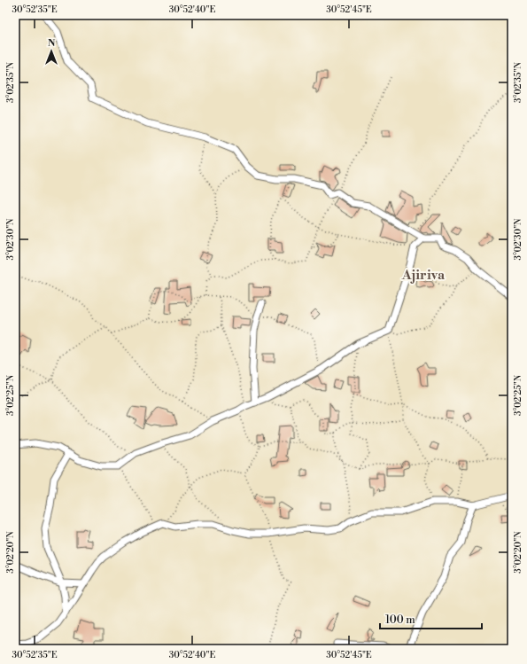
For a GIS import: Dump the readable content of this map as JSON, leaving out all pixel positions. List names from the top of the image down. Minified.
{"districts":["Ajiriva"],"scale_bar":"100 m","north":"top","coordinates":["30°52'35\"E","30°52'40\"E","30°52'45\"E","3°02'35\"N","3°02'30\"N","3°02'25\"N","3°02'20\"N"]}
